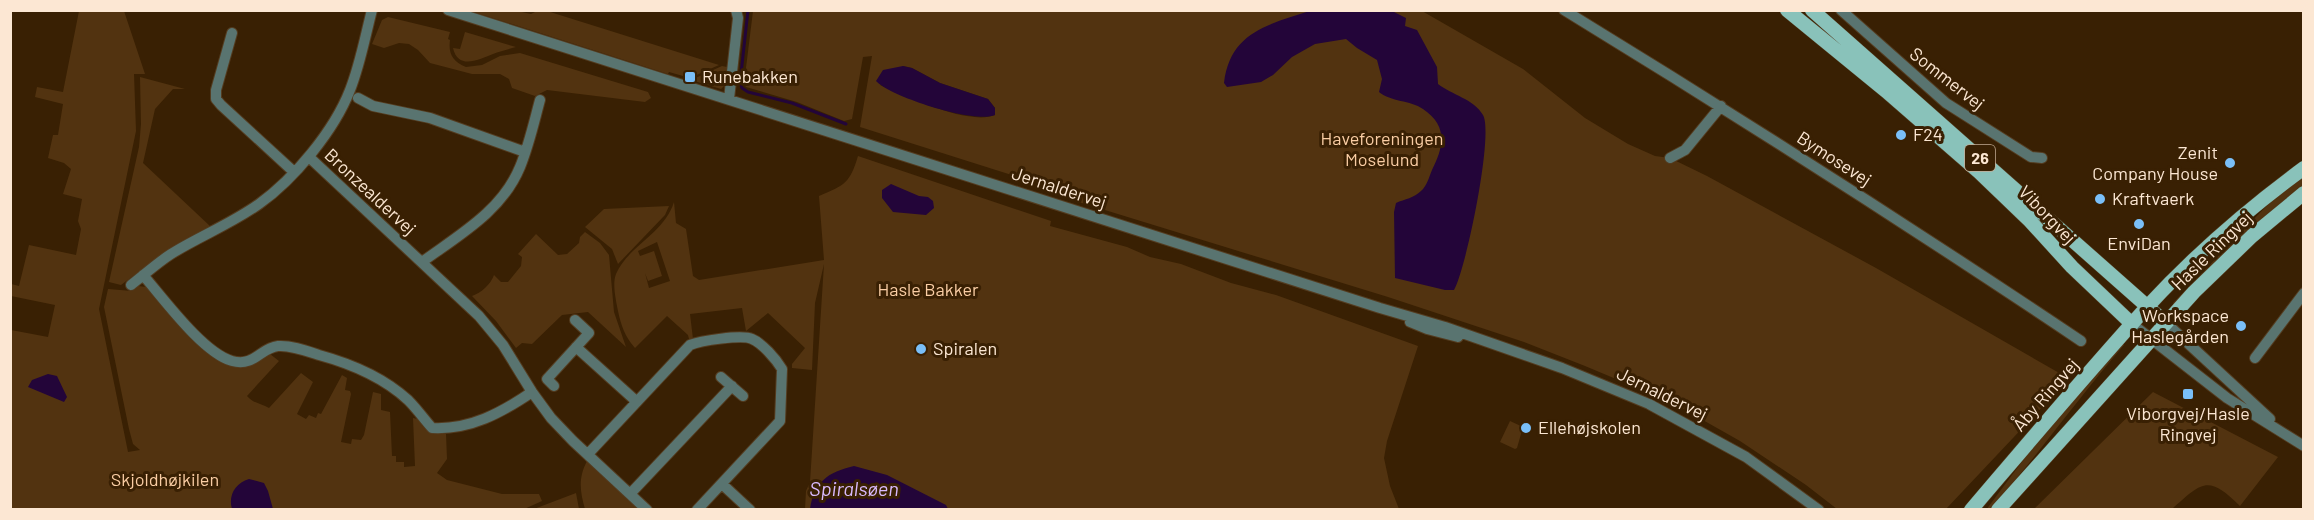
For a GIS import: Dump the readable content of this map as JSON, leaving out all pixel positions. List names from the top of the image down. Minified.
{"streets":{"main road":["26","Viborgvej","Hasle Ringvej","Åby Ringvej"],"street":["Sommervej","Bymosevej","Jernaldervej","Bronzealdervej"]},"crossings":[["Viborgvej","Hasle Ringvej"],["Viborgvej","Åby Ringvej"],["Hasle Ringvej","Åby Ringvej"]],"water":["Spiralsøen"],"parks":["Haveforeningen Moselund","Hasle Bakker","Skjoldhøjkilen"],"places":{"transit":["Runebakken","Viborgvej/Hasle Ringvej"],"other":["F24","Zenit Company House","Kraftvaerk","EnviDan","Workspace Haslegården","Spiralen","Ellehøjskolen"]}}
